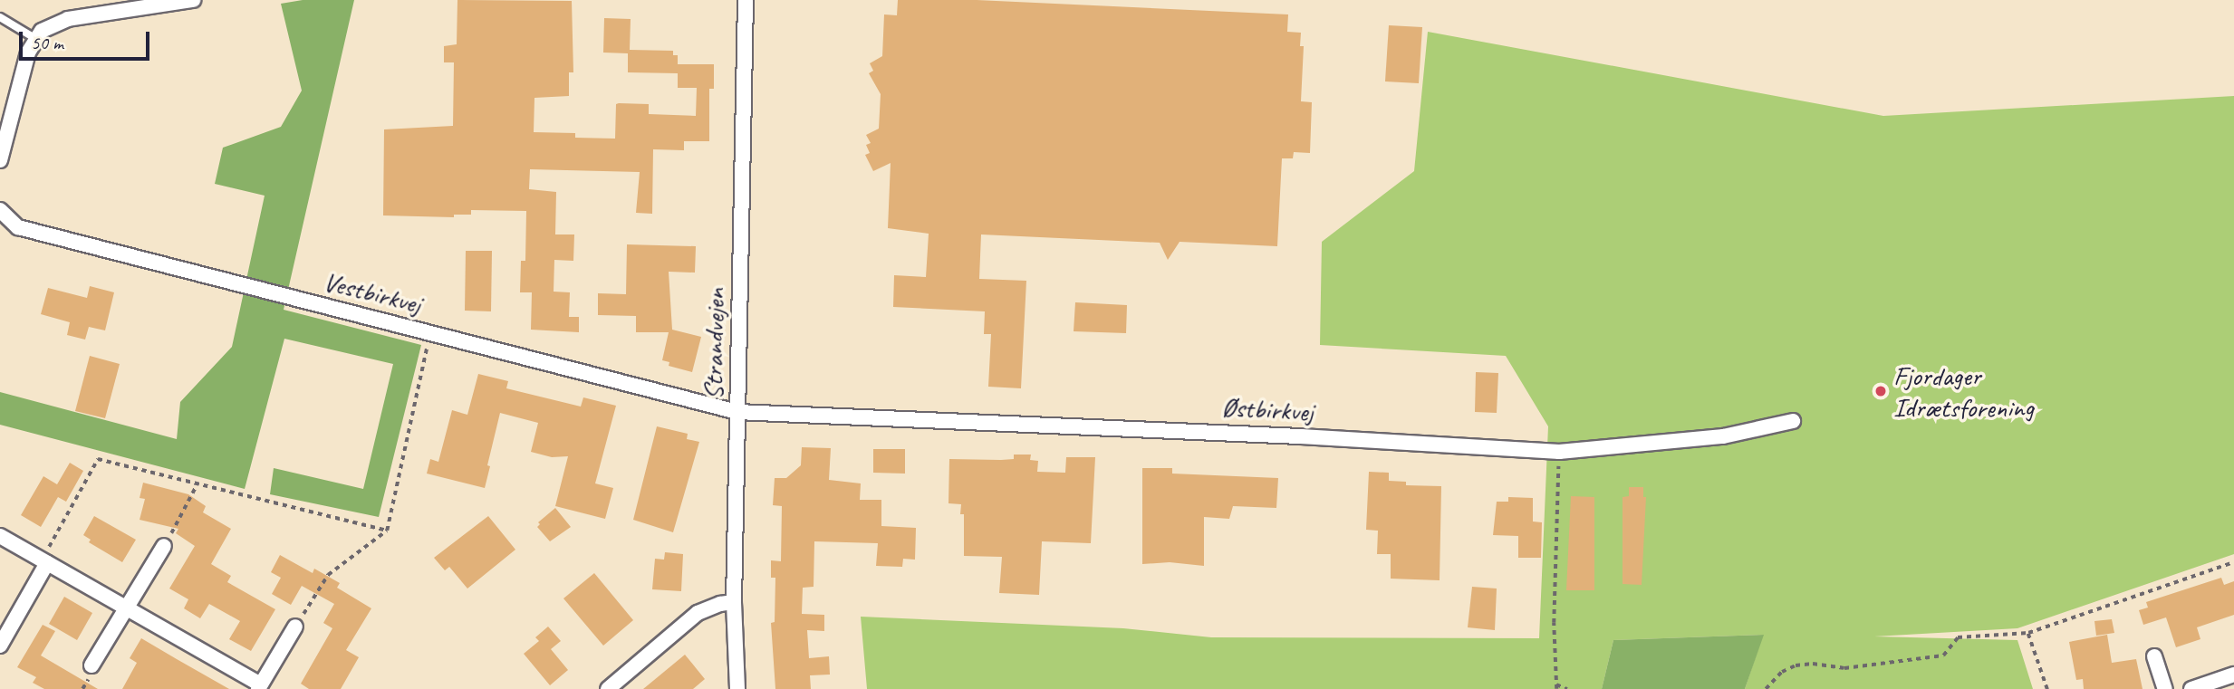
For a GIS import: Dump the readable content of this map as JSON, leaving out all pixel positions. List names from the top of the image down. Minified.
{"streets":{"street":["Vestbirkvej","Strandvejen","Østbirkvej"]},"crossings":[["Vestbirkvej","Strandvejen"],["Vestbirkvej","Østbirkvej"],["Strandvejen","Østbirkvej"]],"places":["Fjordager Idrætsforening"],"scale_bar":"50 m"}
